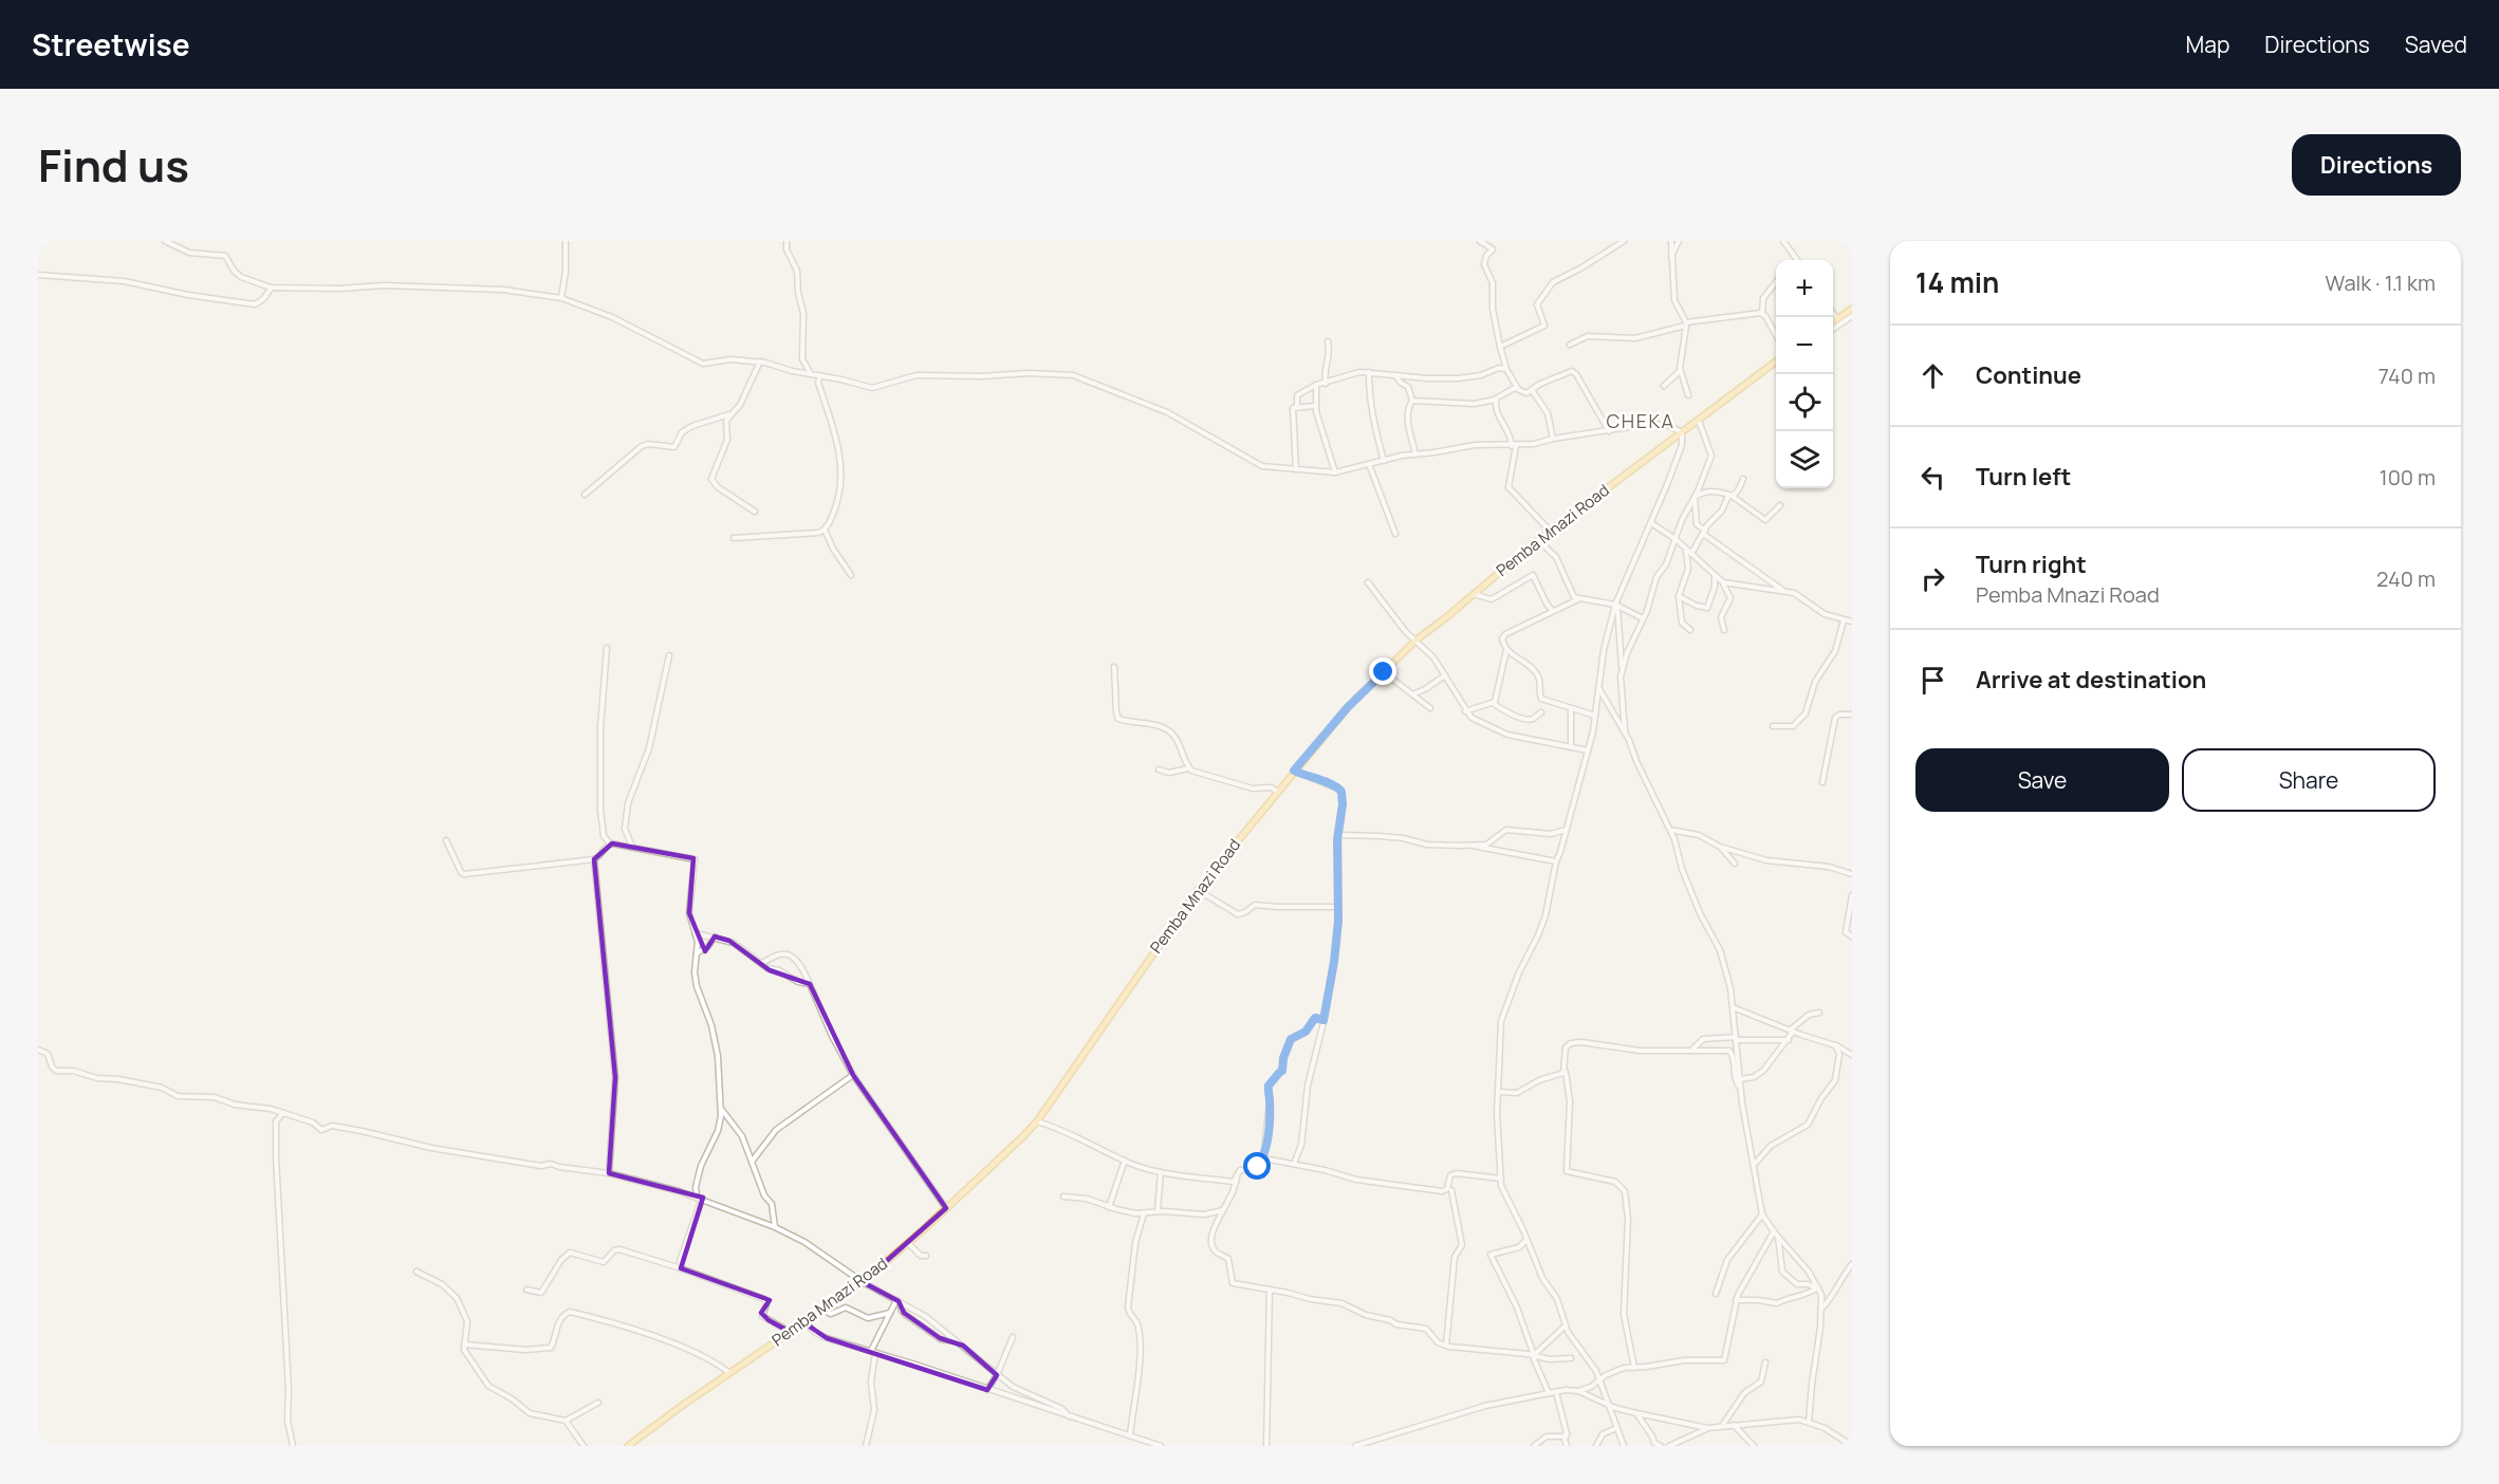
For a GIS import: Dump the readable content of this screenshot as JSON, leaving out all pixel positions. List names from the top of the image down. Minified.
{"streets":{"main road":["Pemba Mnazi Road"]},"districts":["CHEKA"],"page":{"header":"Streetwise","nav":["Map","Directions","Saved"],"title":"Find us","buttons":["Directions",["Save","Share"]],"heading":["14 min","Walk · 1.1 km"],"map_buttons":["+","−"],"list":[["Continue","740 m"],["Turn left","100 m"],["Turn right","Pemba Mnazi Road","240 m"],"Arrive at destination"]}}
